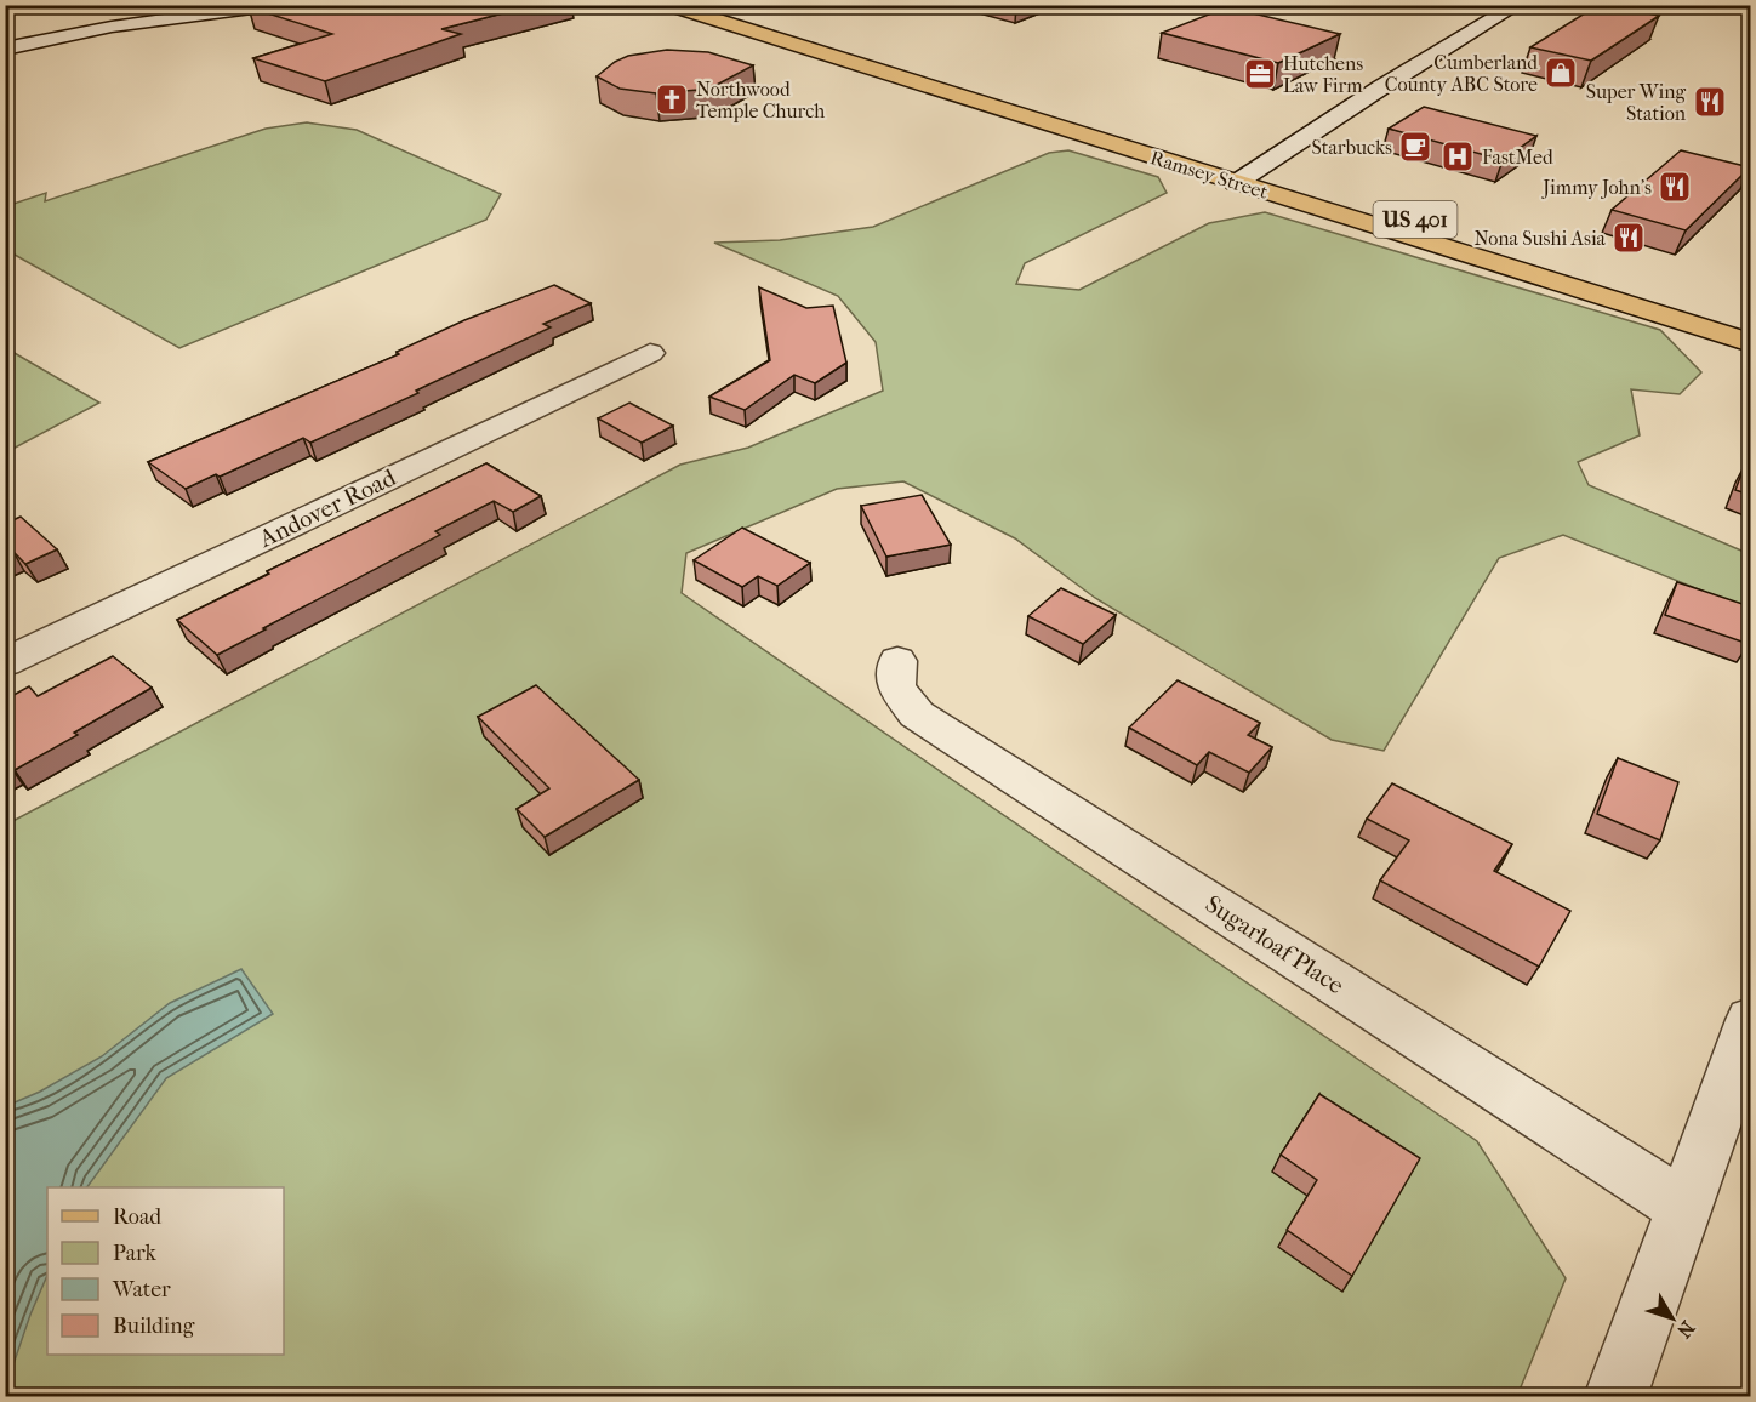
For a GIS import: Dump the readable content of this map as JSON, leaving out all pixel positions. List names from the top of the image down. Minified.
{"streets":{"main road":["Ramsey Street","US 401"],"street":["Andover Road","Sugarloaf Place"]},"places":{"shop":["Cumberland County ABC Store"],"office":["Hutchens Law Firm"],"church":["Northwood Temple Church"],"restaurant":["Super Wing Station","Jimmy John's","Nona Sushi Asia"],"cafe":["Starbucks"],"hospital":["FastMed"]},"legend":["Road","Park","Water","Building"],"north":"bottom right"}
